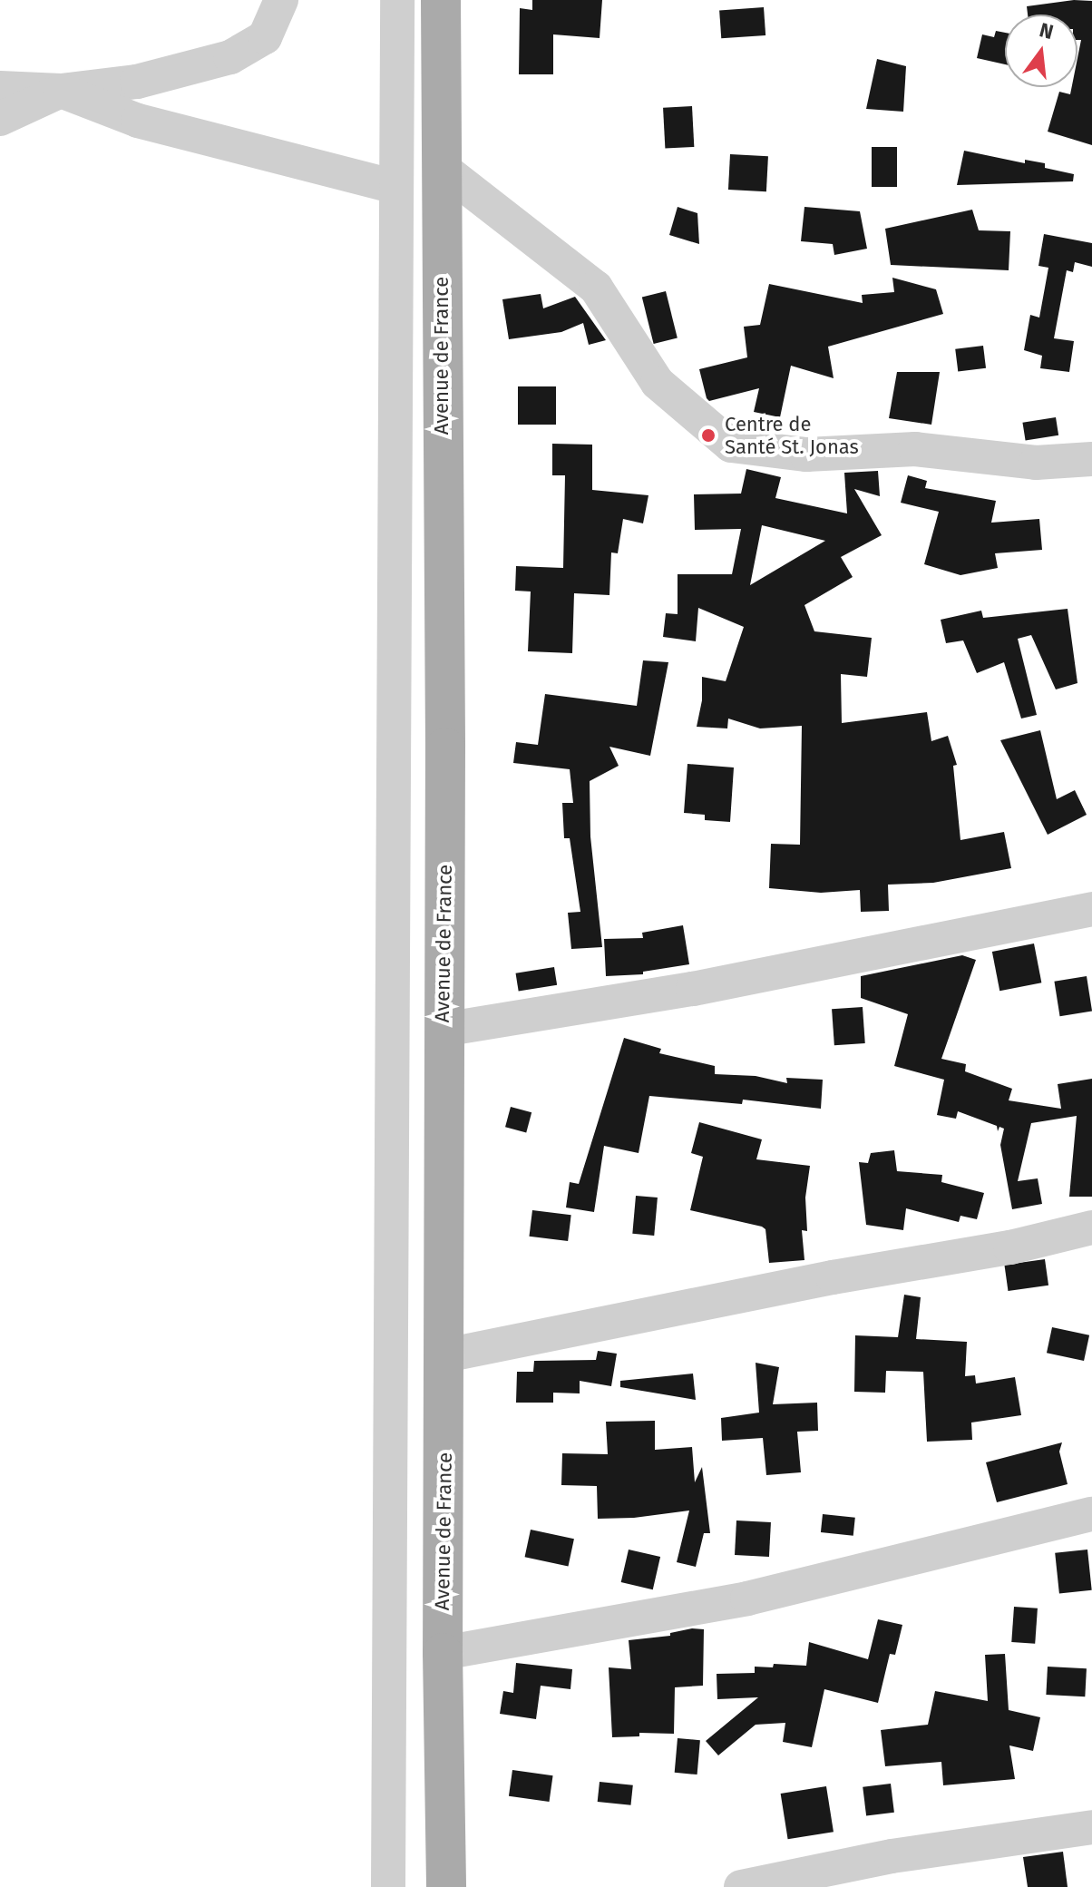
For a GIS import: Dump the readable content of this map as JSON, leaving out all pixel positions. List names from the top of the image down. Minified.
{"streets":{"main road":["Avenue de France"]},"places":["Centre de Santé St. Jonas"],"north":"top"}
